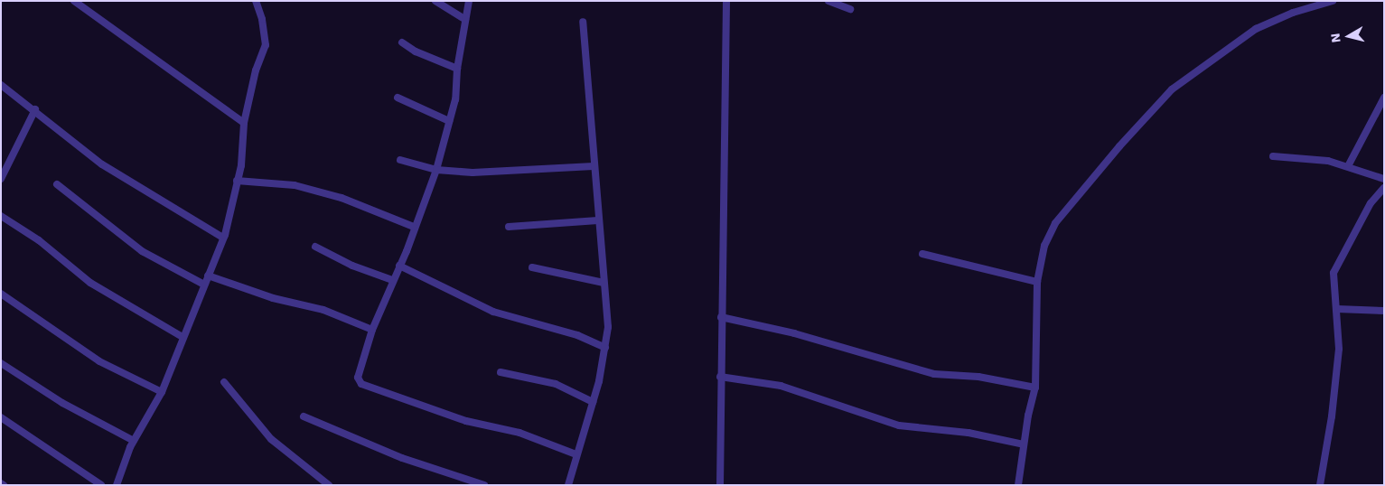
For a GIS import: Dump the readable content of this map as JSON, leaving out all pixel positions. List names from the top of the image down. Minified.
{"north":"left"}
